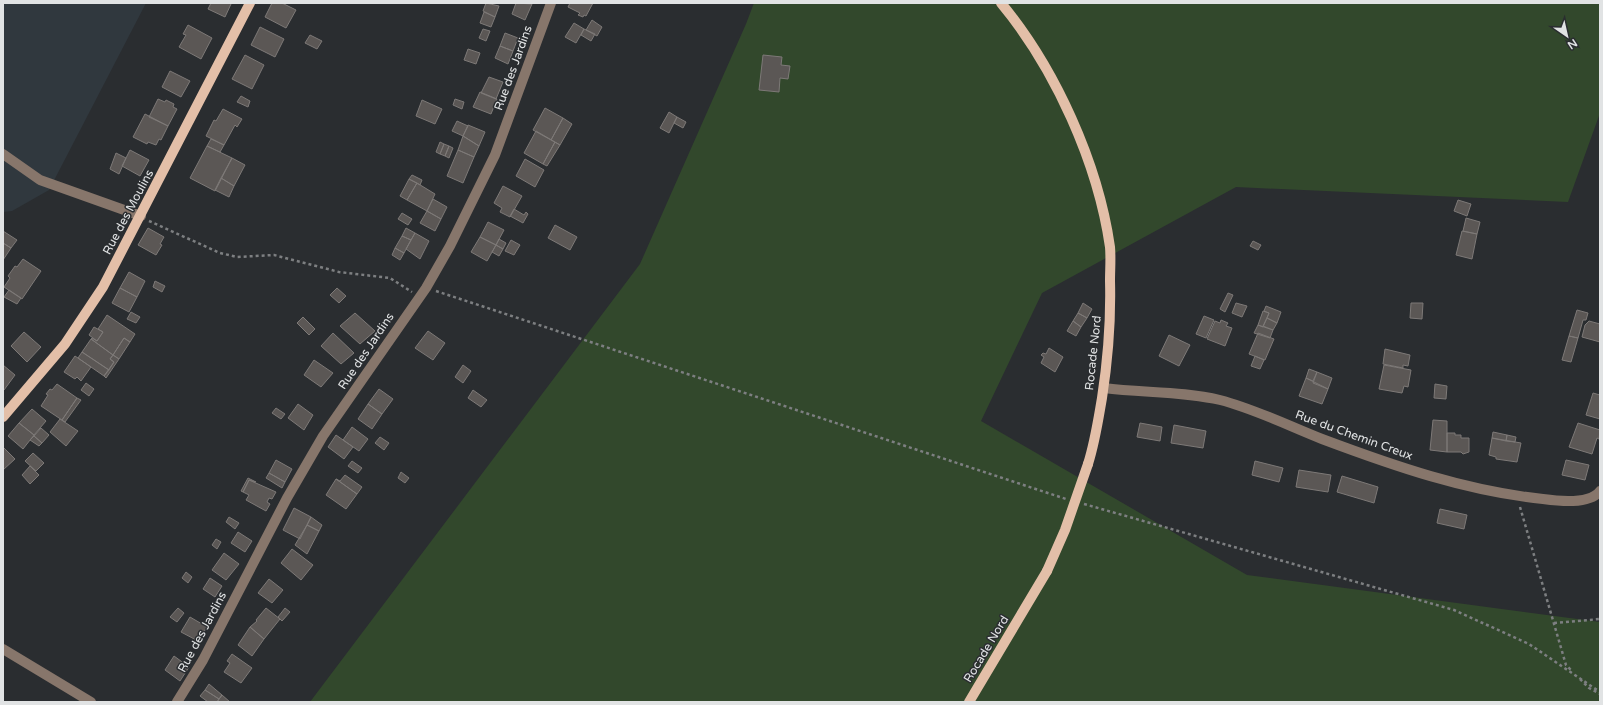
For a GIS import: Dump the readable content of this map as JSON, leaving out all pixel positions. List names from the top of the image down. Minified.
{"streets":{"main road":["Rue des Moulins","Rocade Nord"],"street":["Rue des Jardins","Rue du Chemin Creux"]},"crossings":[["Rocade Nord","Rue du Chemin Creux"]],"north":"bottom right"}
